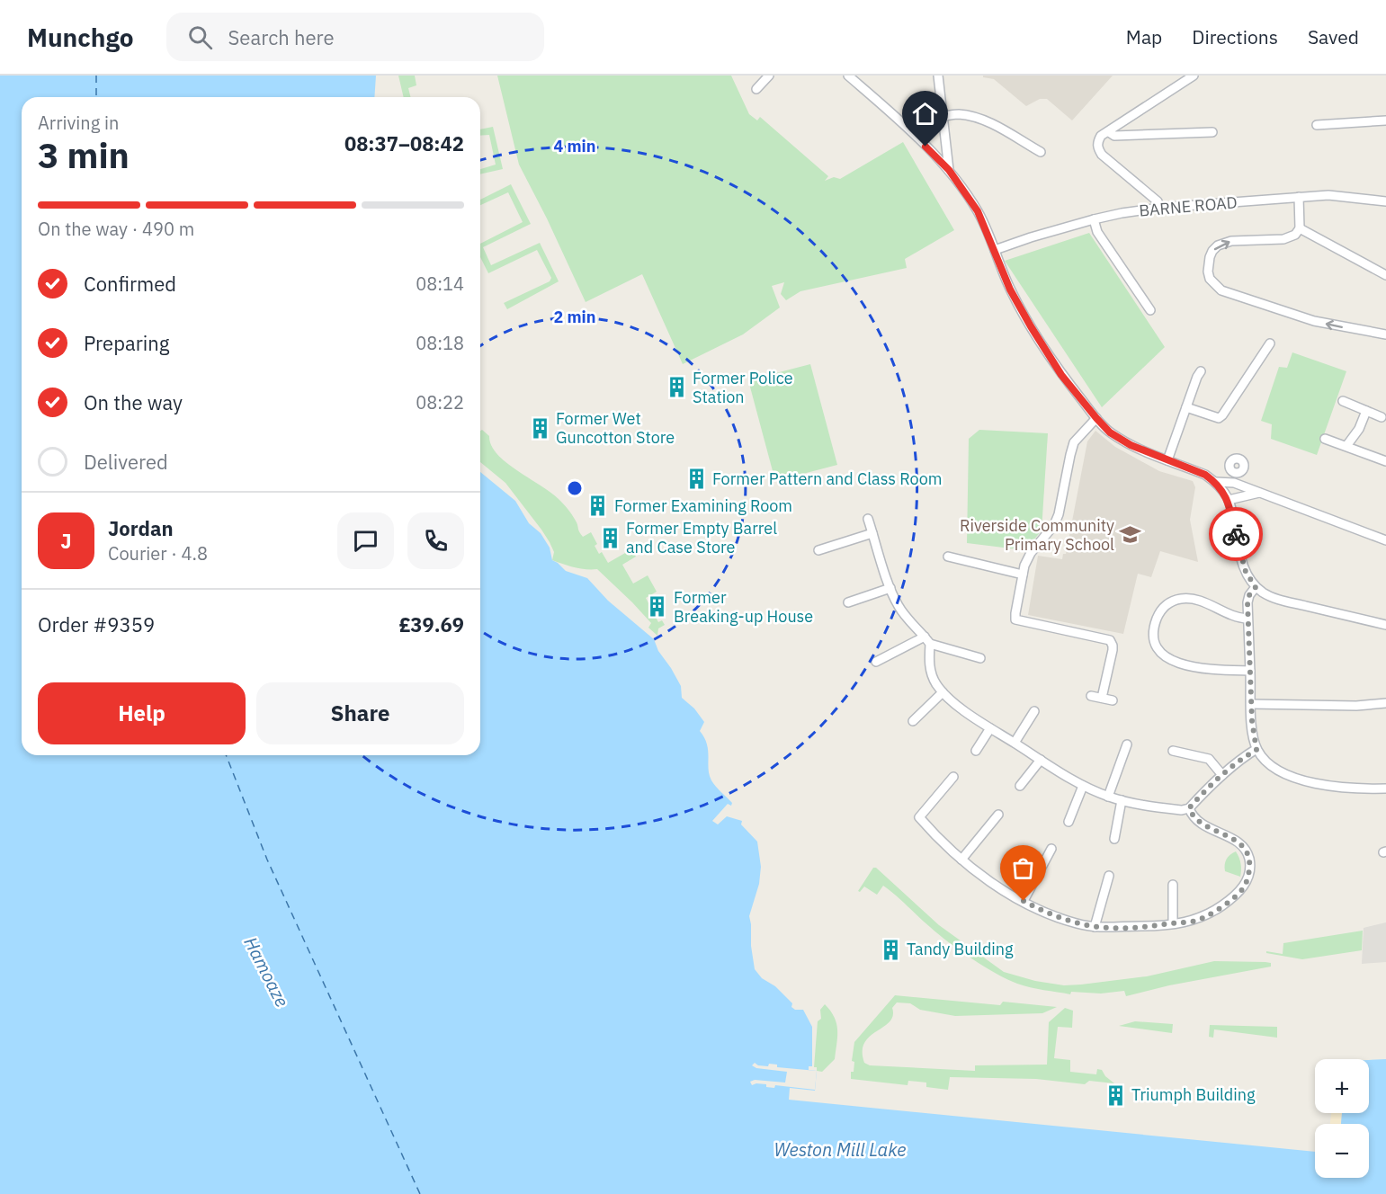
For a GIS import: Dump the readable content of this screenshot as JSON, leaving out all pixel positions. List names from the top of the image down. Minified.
{"streets":{"street":["BARNE ROAD"]},"water":["Hamoaze","Weston Mill Lake"],"places":{"building":["Former Police Station","Former Wet Guncotton Store","Former Pattern and Class Room","Former Examining Room","Former Empty Barrel and Case Store","Former Breaking-up House","Tandy Building","Triumph Building"],"school or university":["Riverside Community Primary School"]},"page":{"header":"Munchgo","search":"Search here","nav":["Map","Directions","Saved"],"heading":["3 min","Arriving in","08:37–08:42"],"panel":["Jordan","Courier · 4.8","Order #9359","£39.69"],"bar":"On the way · 490 m","list":[["Confirmed","08:14"],["Preparing","08:18"],["On the way","08:22"],"Delivered"],"round":"J","buttons":["Help","Share"],"map_buttons":["+","−"]},"rings":["4 min","2 min"]}
